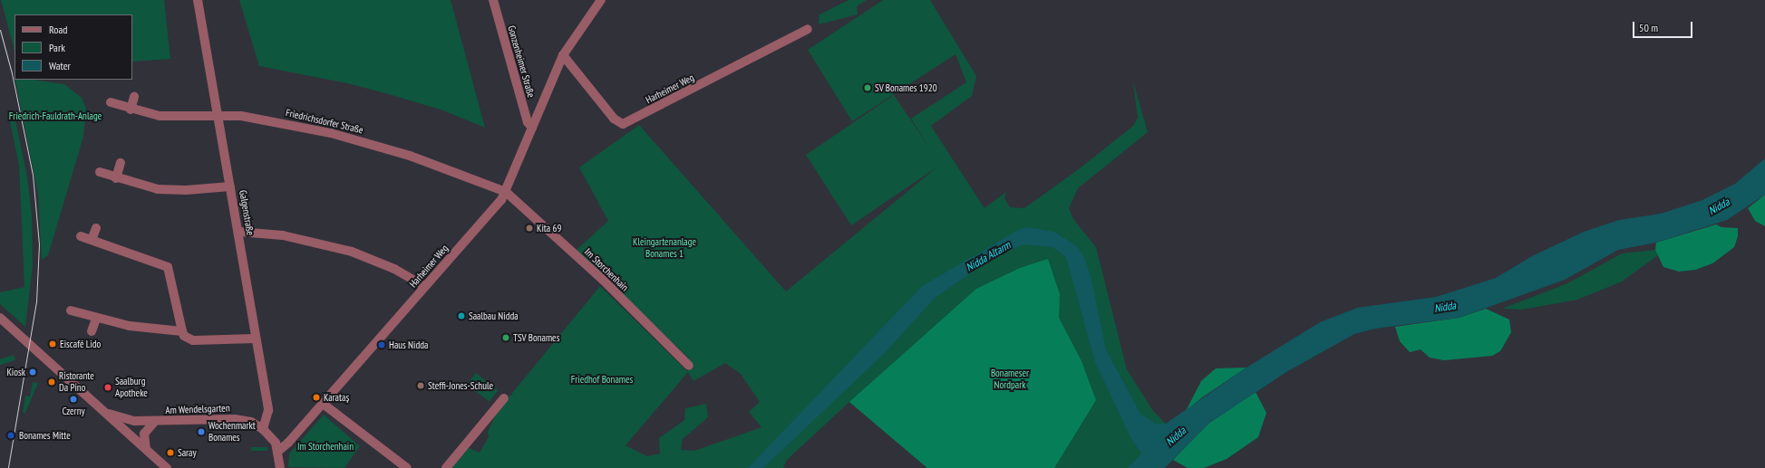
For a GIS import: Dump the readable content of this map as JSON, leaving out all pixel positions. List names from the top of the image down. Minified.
{"streets":{"street":["Gonzenheimer Straße","Harheimer Weg","Friedrichsdorfer Straße","Galgenstraße","Im Storchenhain","Am Wendelsgarten"]},"crossings":[["Gonzenheimer Straße","Harheimer Weg"],["Harheimer Weg","Friedrichsdorfer Straße"],["Harheimer Weg","Im Storchenhain"],["Harheimer Weg","Am Wendelsgarten"],["Friedrichsdorfer Straße","Galgenstraße"],["Friedrichsdorfer Straße","Im Storchenhain"],["Galgenstraße","Am Wendelsgarten"]],"water":["Nidda","Nidda Altarm"],"parks":["Friedrich-Fauldrath-Anlage","Kleingartenanlage Bonames 1","Bonameser Nordpark","Friedhof Bonames","Im Storchenhain"],"places":["SV Bonames 1920","Kita 69","Saalbau Nidda","TSV Bonames","Eiscafé Lido","Haus Nidda","Kiosk","Ristorante Da Pino","Steffi-Jones-Schule","Saalburg Apotheke","Karataş","Czerny","Wochenmarkt Bonames","Bonames Mitte","Saray"],"legend":["Road","Park","Water"],"scale_bar":"50 m"}
